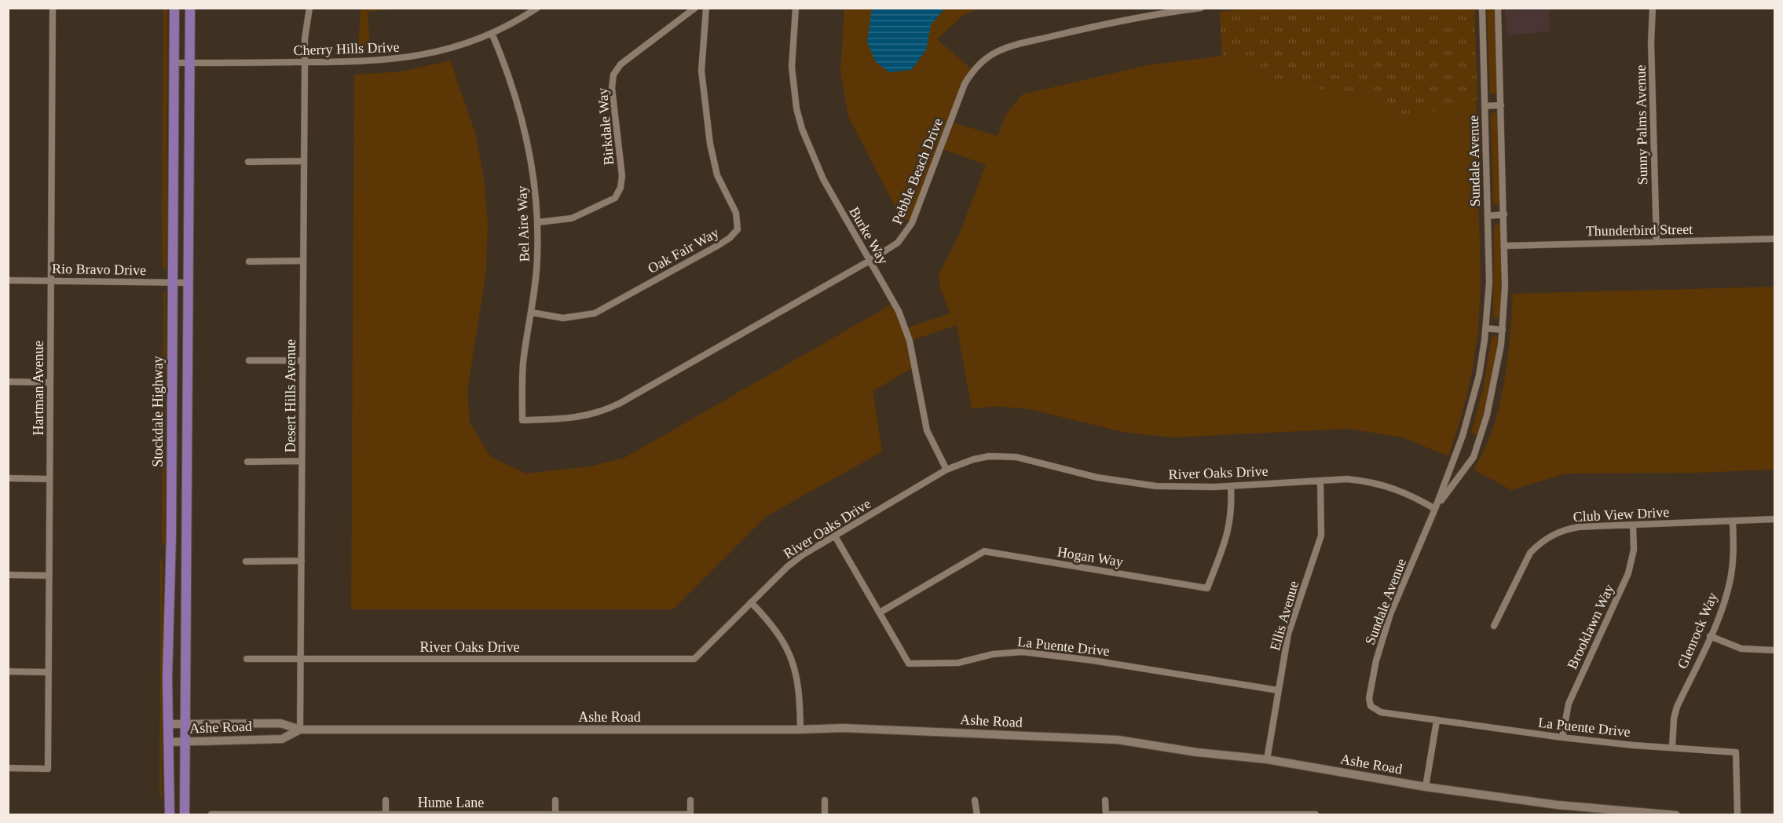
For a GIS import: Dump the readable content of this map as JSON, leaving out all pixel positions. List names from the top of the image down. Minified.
{"streets":{"main road":["Stockdale Highway"],"street":["Cherry Hills Drive","Sunny Palms Avenue","Birkdale Way","Sundale Avenue","Pebble Beach Drive","Bel Aire Way","Thunderbird Street","Burke Way","Oak Fair Way","Rio Bravo Drive","Hartman Avenue","Desert Hills Avenue","River Oaks Drive","Club View Drive","Hogan Way","Ellis Avenue","Brooklawn Way","Glenrock Way","La Puente Drive","Ashe Road","Hume Lane"]},"crossings":[["Cherry Hills Drive","Bel Aire Way"],["Cherry Hills Drive","Desert Hills Avenue"],["Cherry Hills Drive","Stockdale Highway"],["Sunny Palms Avenue","Thunderbird Street"],["Birkdale Way","Bel Aire Way"],["Sundale Avenue","Thunderbird Street"],["Sundale Avenue","River Oaks Drive"],["Sundale Avenue","La Puente Drive"],["Pebble Beach Drive","Bel Aire Way"],["Pebble Beach Drive","Burke Way"],["Bel Aire Way","Oak Fair Way"],["Burke Way","River Oaks Drive"],["Rio Bravo Drive","Hartman Avenue"],["Rio Bravo Drive","Stockdale Highway"],["Desert Hills Avenue","River Oaks Drive"],["Desert Hills Avenue","Ashe Road"],["Stockdale Highway","Ashe Road"],["River Oaks Drive","Hogan Way"],["River Oaks Drive","Ellis Avenue"],["River Oaks Drive","La Puente Drive"],["Club View Drive","Brooklawn Way"],["Club View Drive","Glenrock Way"],["Hogan Way","La Puente Drive"],["Ellis Avenue","La Puente Drive"],["Ellis Avenue","Ashe Road"],["Brooklawn Way","La Puente Drive"],["Glenrock Way","La Puente Drive"]]}
